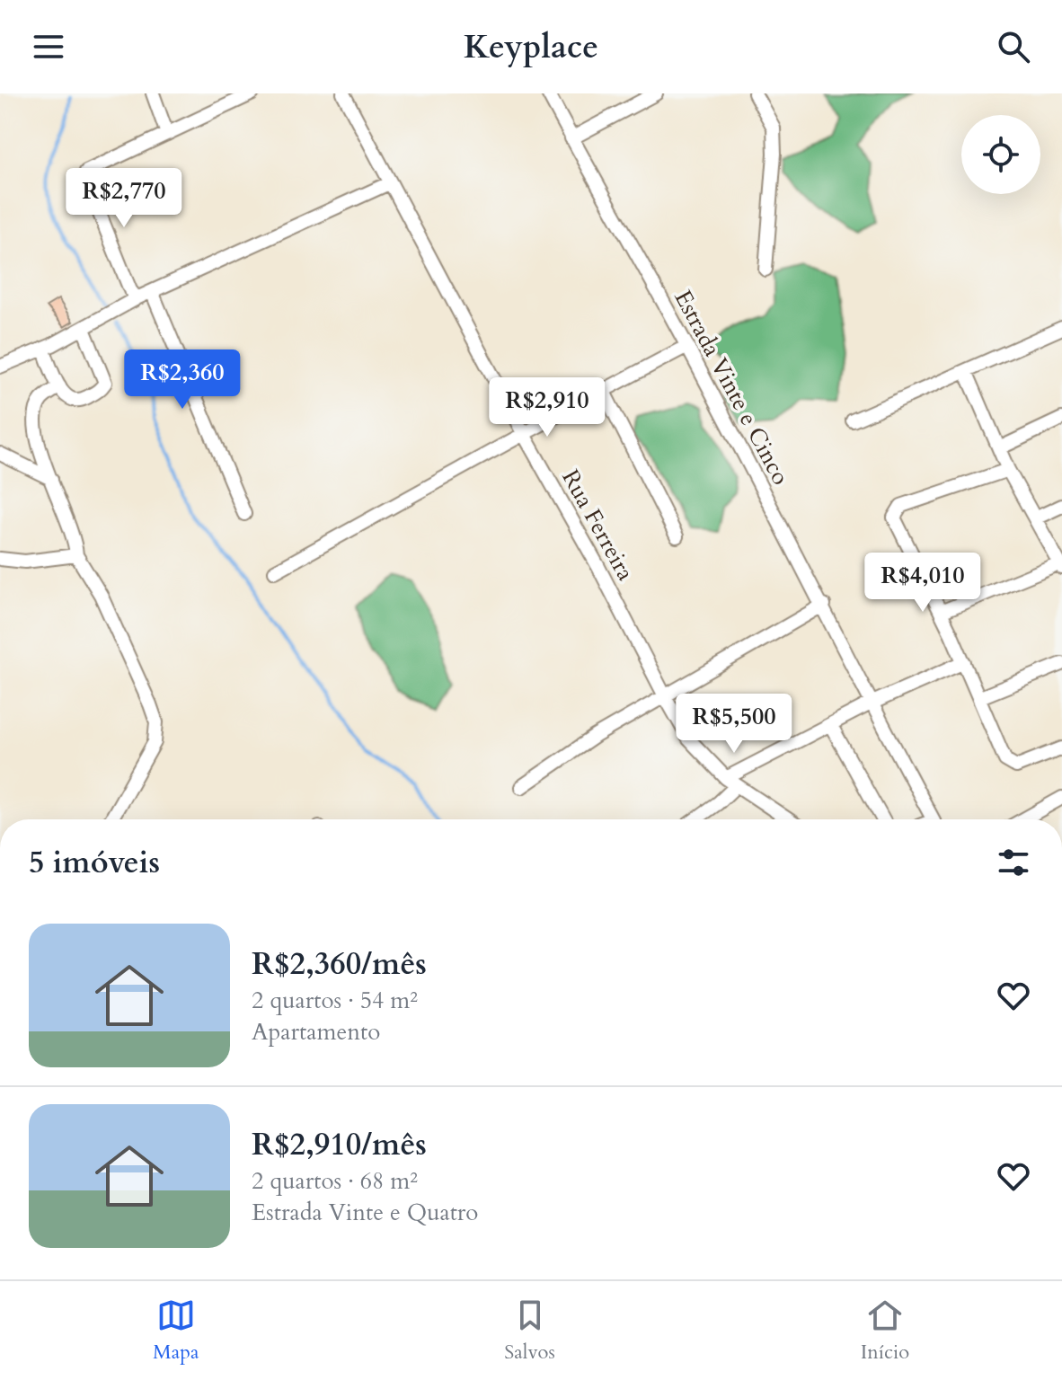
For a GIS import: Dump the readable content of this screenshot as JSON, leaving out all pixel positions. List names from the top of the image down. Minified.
{"streets":{"street":["Estrada Vinte e Cinco","Rua Ferreira"]},"page":{"header":"Keyplace","price":["R$2,770","R$2,360","R$2,910","R$4,010","R$5,500"],"heading":"5 imóveis","list":[{"name":"R$2,360/mês","note":"2 quartos · 54 m² · Apartamento"},{"name":"R$2,910/mês","note":"2 quartos · 68 m² · Estrada Vinte e Quatro"}],"tabs":["Mapa","Salvos","Início"]}}
